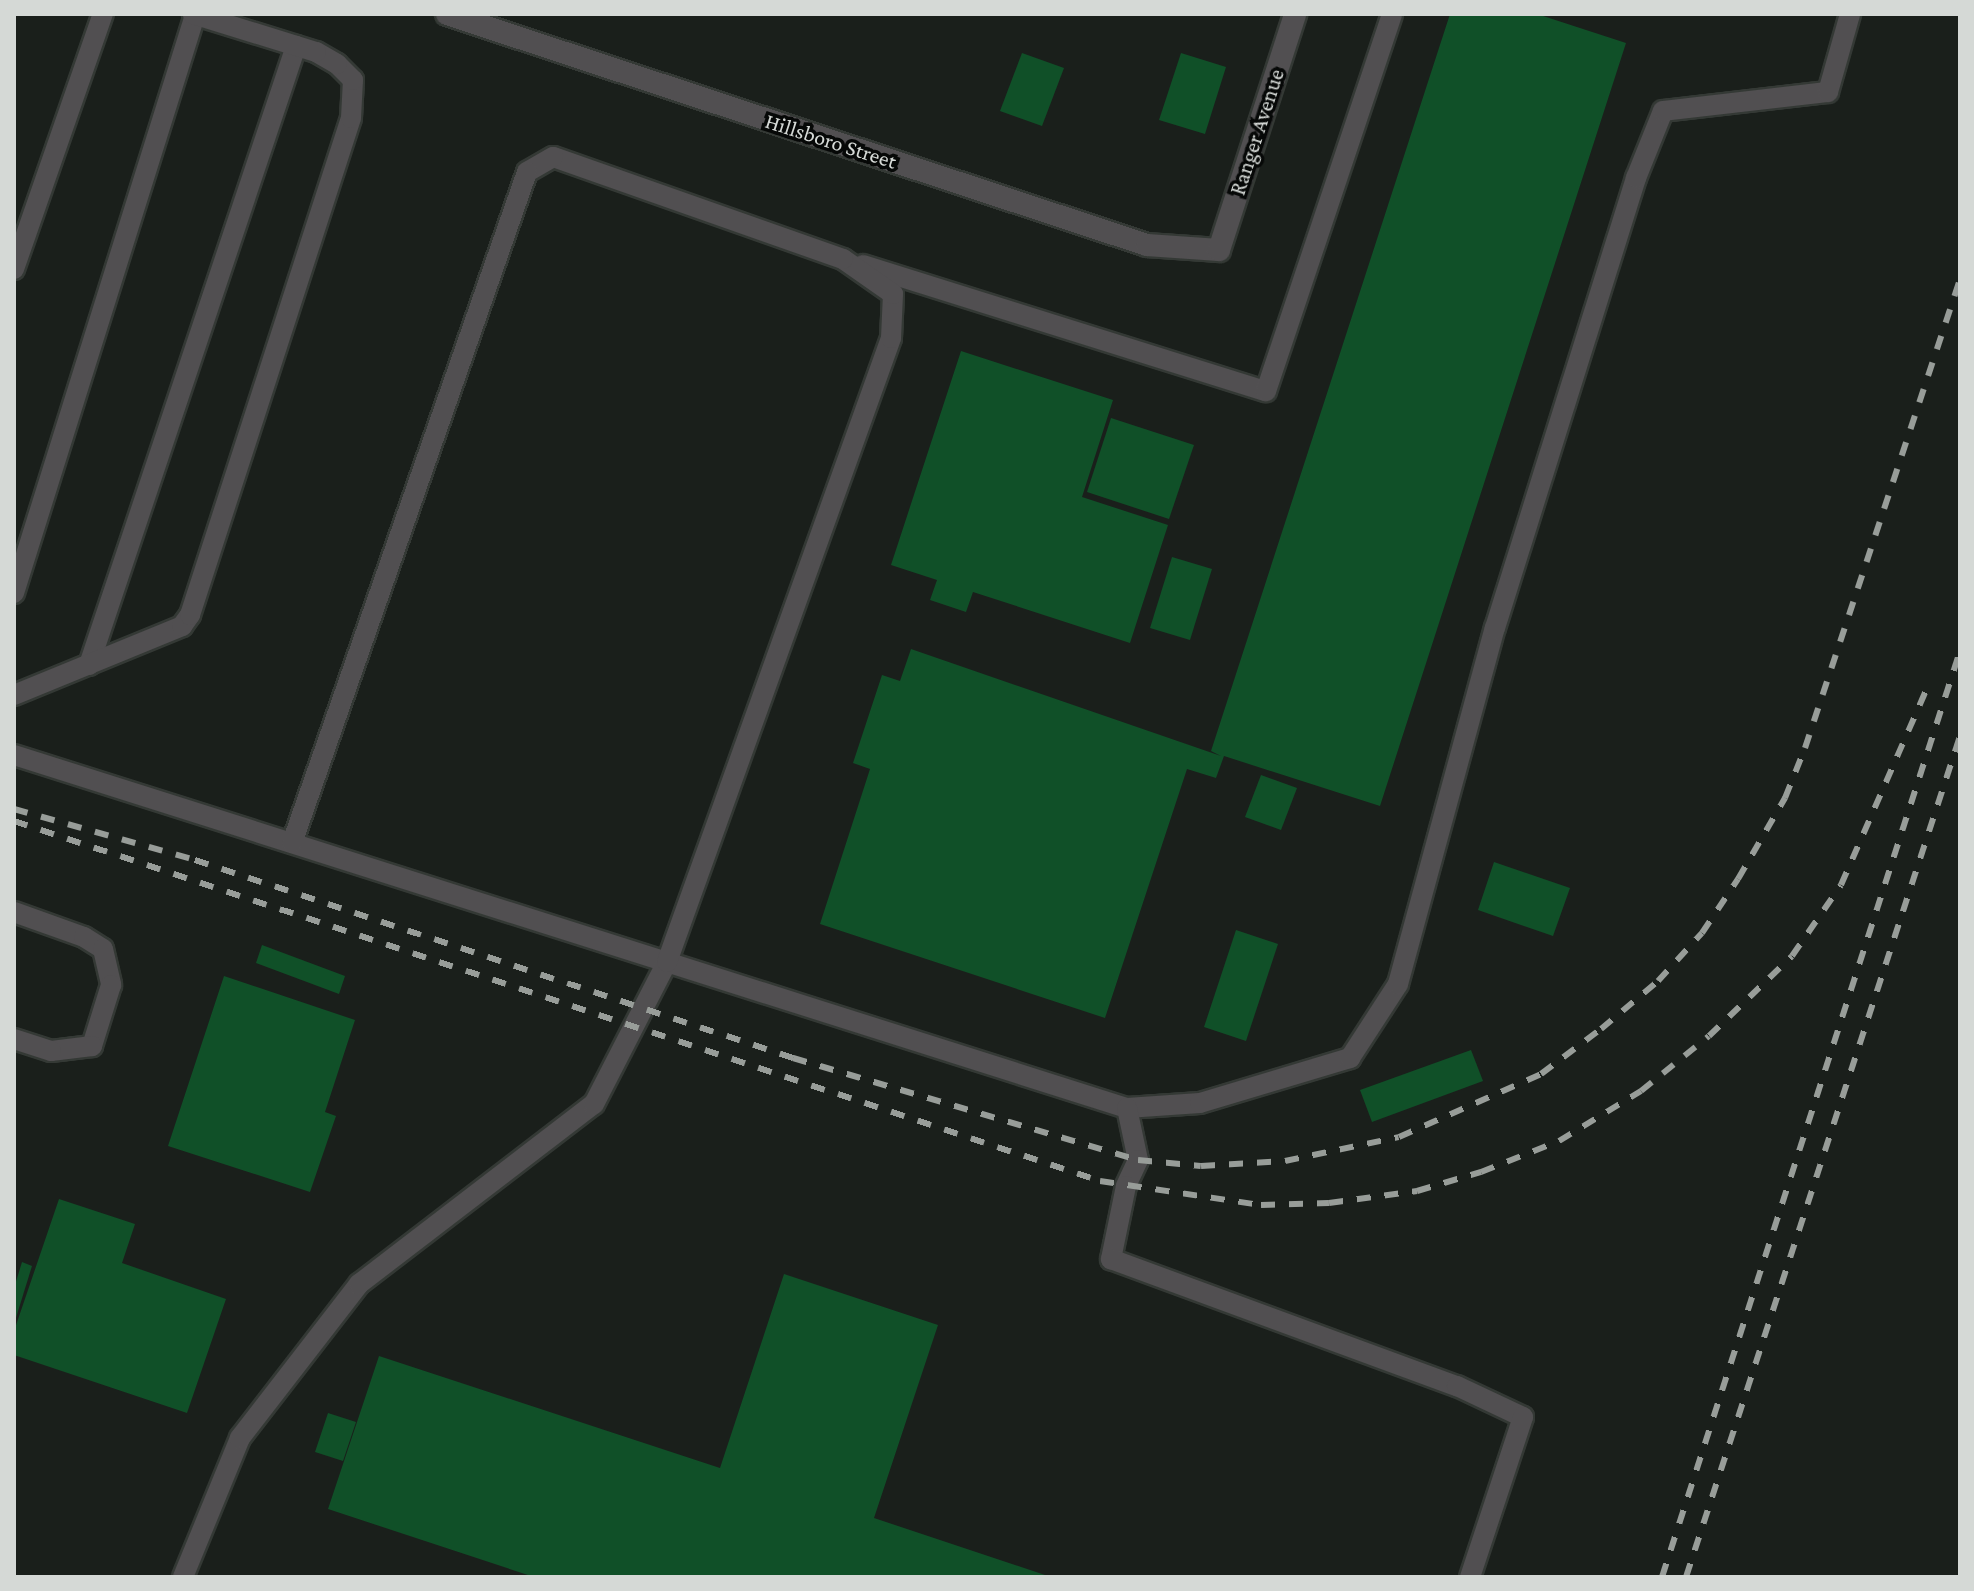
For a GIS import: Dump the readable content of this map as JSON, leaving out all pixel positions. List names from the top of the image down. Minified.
{"streets":{"street":["Ranger Avenue","Hillsboro Street"]},"crossings":[["Ranger Avenue","Hillsboro Street"]]}
